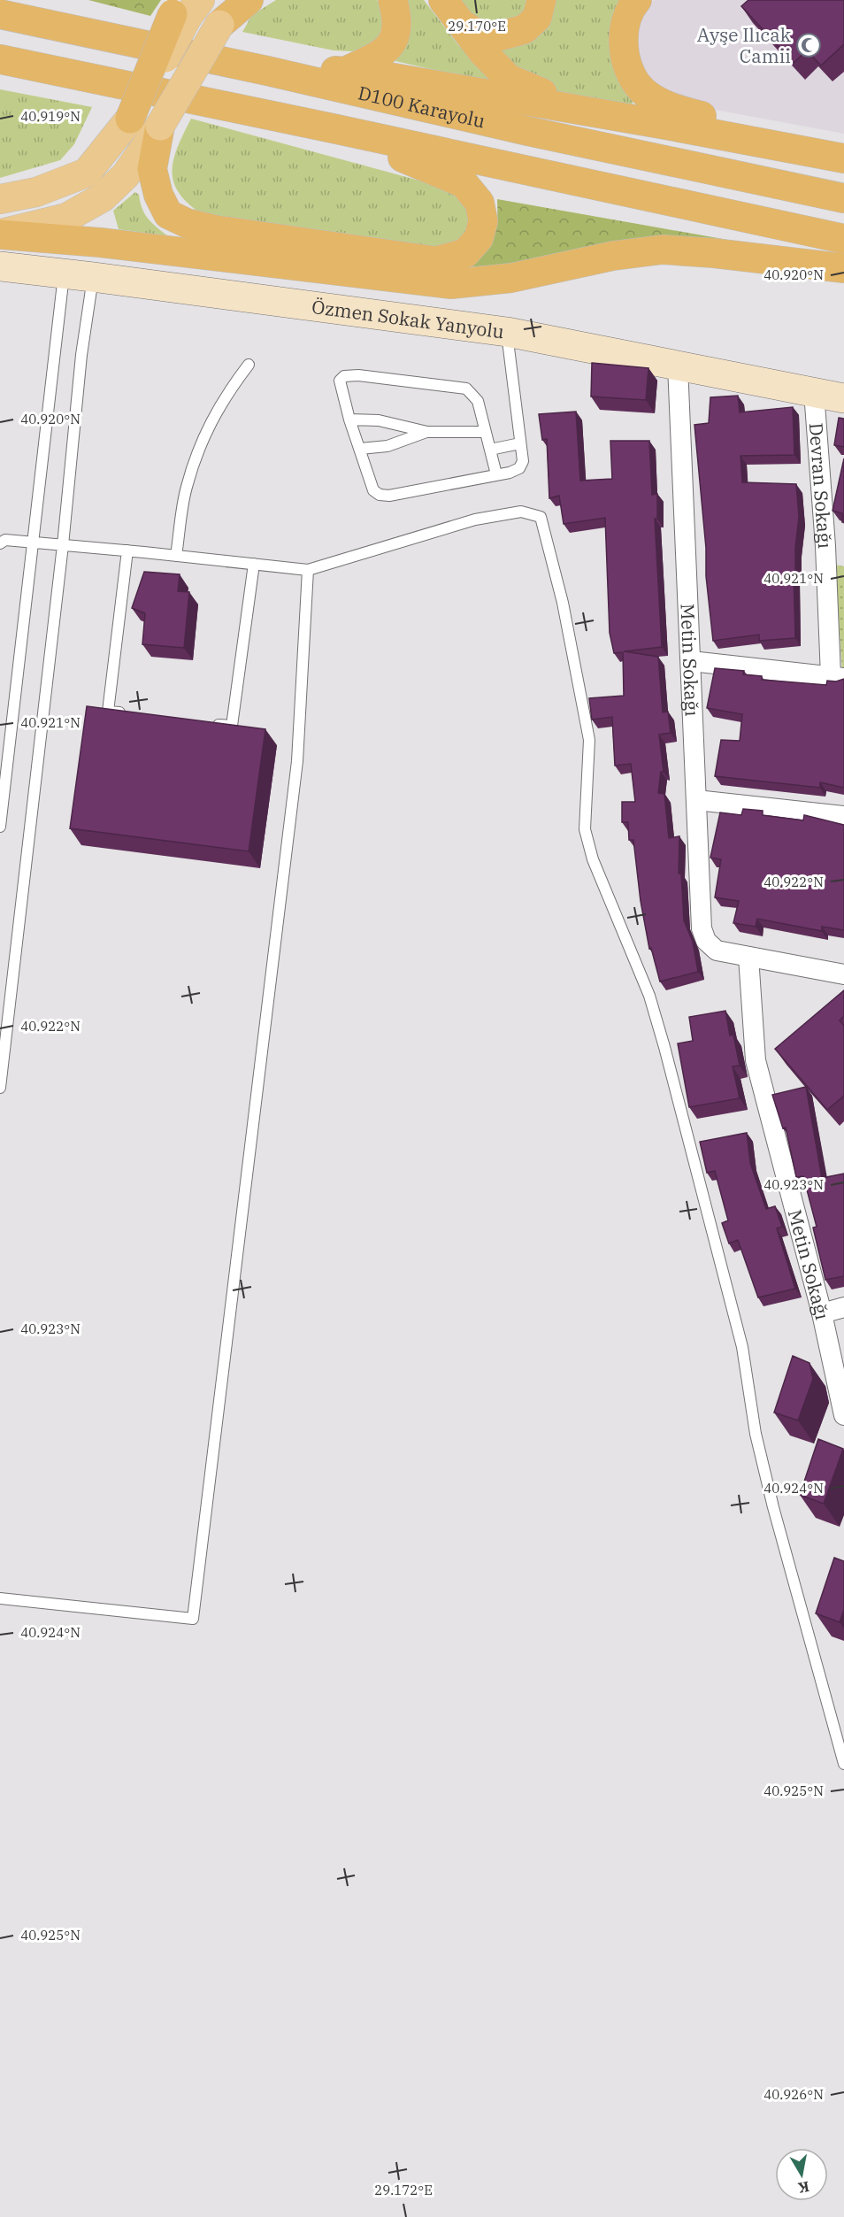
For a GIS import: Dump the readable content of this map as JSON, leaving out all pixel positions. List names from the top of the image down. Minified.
{"streets":{"highway":["D100 Karayolu"],"main road":["Özmen Sokak Yanyolu"],"street":["Devran Sokağı","Metin Sokağı"]},"crossings":[["Özmen Sokak Yanyolu","Devran Sokağı"],["Özmen Sokak Yanyolu","Metin Sokağı"]],"places":{"mosque":["Ayşe Ilıcak Camii"]},"north":"bottom","coordinates":["29.170°E","40.919°N","40.920°N","40.921°N","40.922°N","40.923°N","40.924°N","40.925°N","40.926°N","29.172°E"]}
